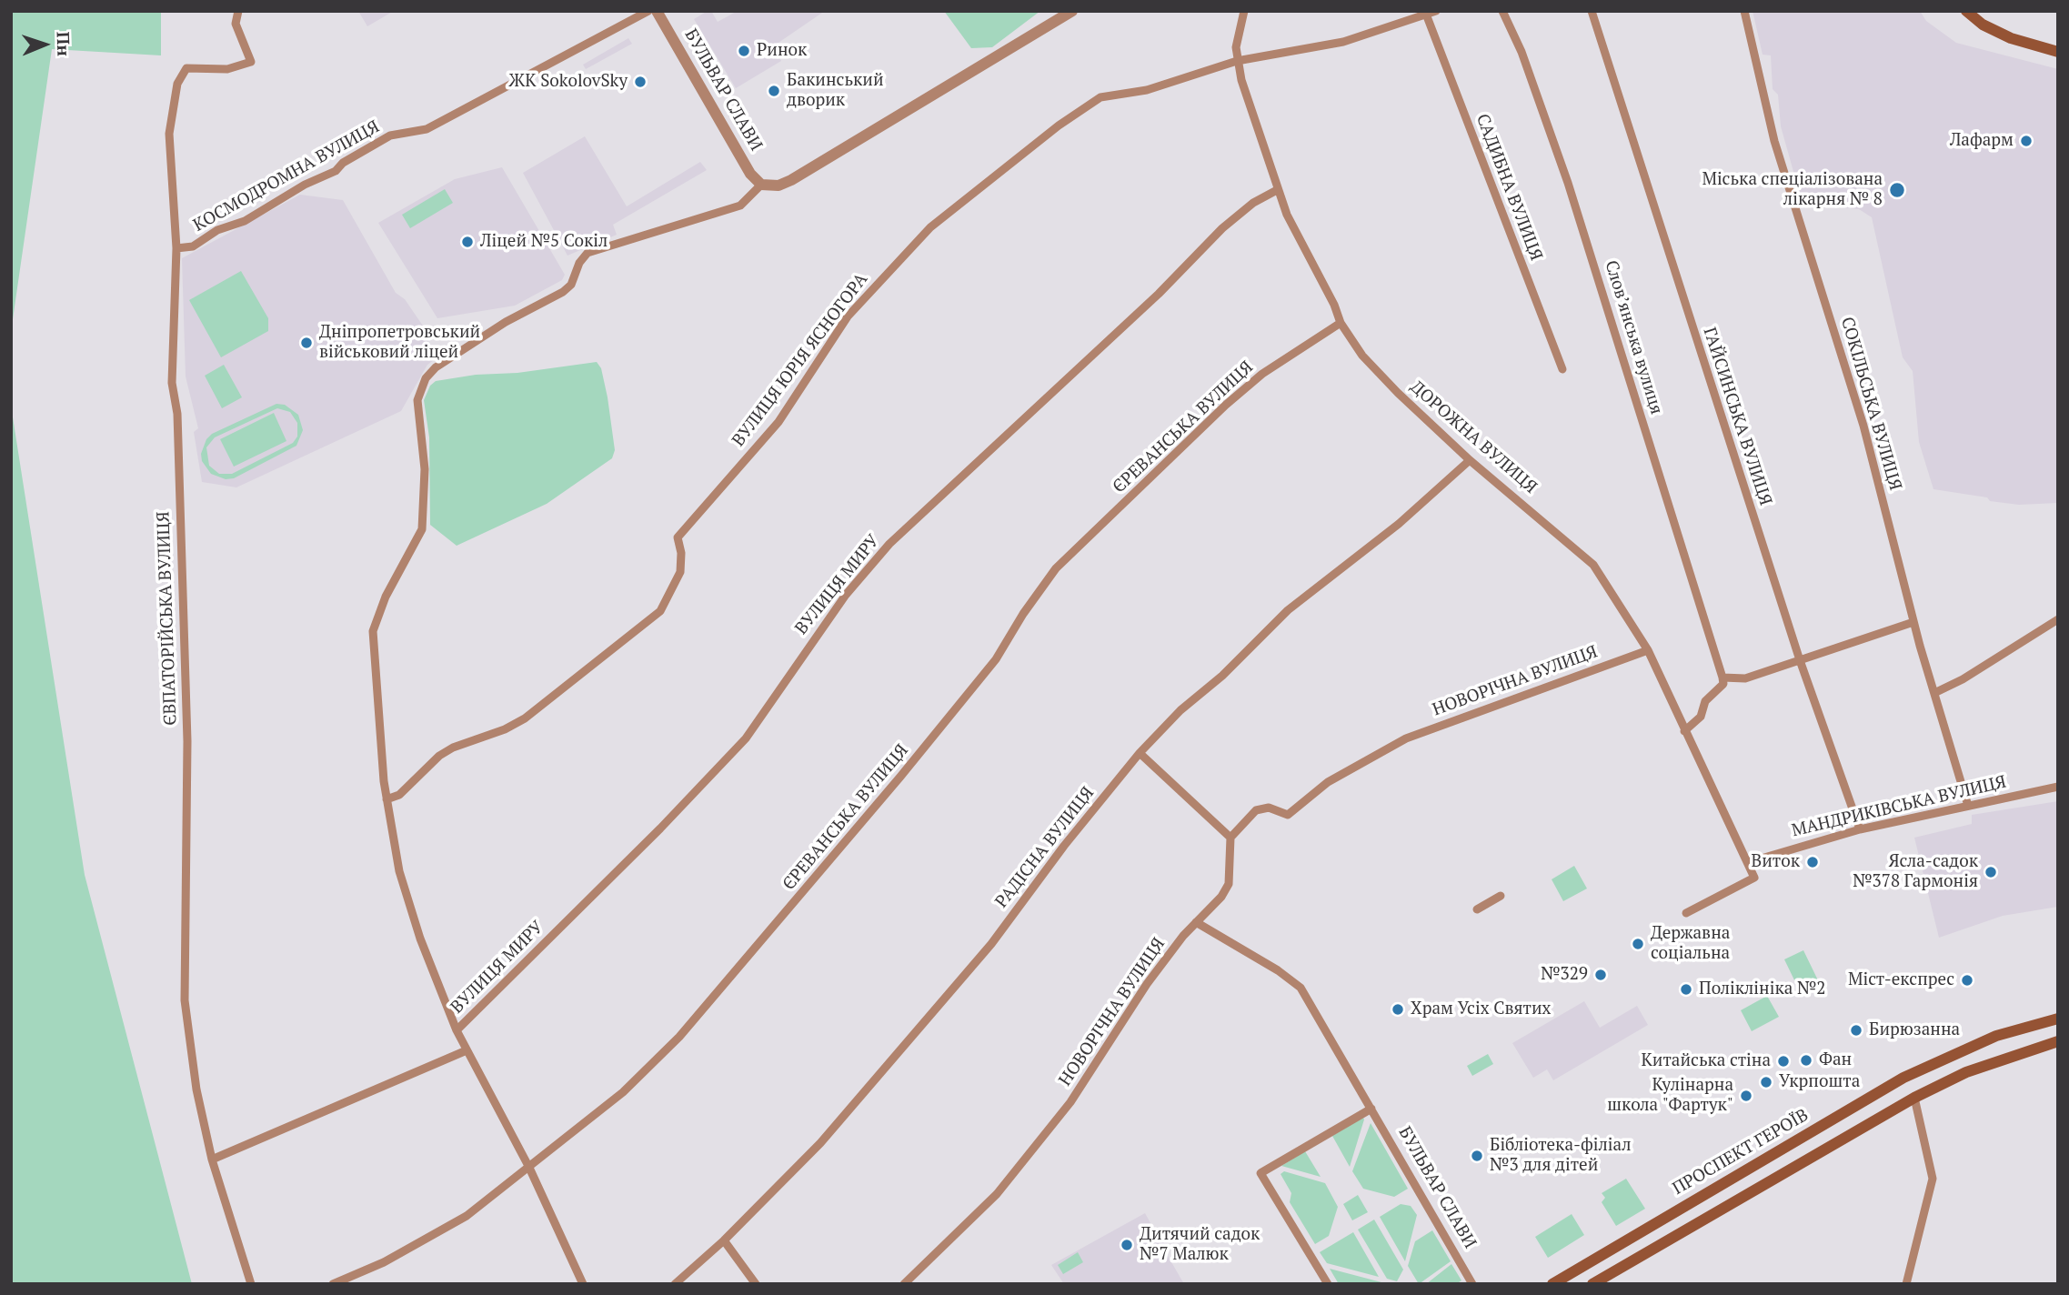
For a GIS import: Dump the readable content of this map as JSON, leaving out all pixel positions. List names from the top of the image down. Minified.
{"streets":{"main road":["ПРОСПЕКТ ГЕРОЇВ"],"street":["БУЛЬВАР СЛАВИ","КОСМОДРОМНА ВУЛИЦЯ","САДИБНА ВУЛИЦЯ","Словʼянська вулиця","ВУЛИЦЯ ЮРІЯ ЯСНОГОРА","СОКІЛЬСЬКА ВУЛИЦЯ","ГАЙСИНСЬКА ВУЛИЦЯ","ЄРЕВАНСЬКА ВУЛИЦЯ","ДОРОЖНА ВУЛИЦЯ","ВУЛИЦЯ МИРУ","ЄВПАТОРІЙСЬКА ВУЛИЦЯ","НОВОРІЧНА ВУЛИЦЯ","МАНДРИКІВСЬКА ВУЛИЦЯ","РАДІСНА ВУЛИЦЯ"]},"crossings":[["БУЛЬВАР СЛАВИ","НОВОРІЧНА ВУЛИЦЯ"],["КОСМОДРОМНА ВУЛИЦЯ","ЄВПАТОРІЙСЬКА ВУЛИЦЯ"],["САДИБНА ВУЛИЦЯ","ВУЛИЦЯ ЮРІЯ ЯСНОГОРА"],["ВУЛИЦЯ ЮРІЯ ЯСНОГОРА","ДОРОЖНА ВУЛИЦЯ"],["СОКІЛЬСЬКА ВУЛИЦЯ","МАНДРИКІВСЬКА ВУЛИЦЯ"],["ГАЙСИНСЬКА ВУЛИЦЯ","МАНДРИКІВСЬКА ВУЛИЦЯ"],["ЄРЕВАНСЬКА ВУЛИЦЯ","ДОРОЖНА ВУЛИЦЯ"],["ДОРОЖНА ВУЛИЦЯ","ВУЛИЦЯ МИРУ"],["ДОРОЖНА ВУЛИЦЯ","НОВОРІЧНА ВУЛИЦЯ"],["ДОРОЖНА ВУЛИЦЯ","МАНДРИКІВСЬКА ВУЛИЦЯ"],["ДОРОЖНА ВУЛИЦЯ","РАДІСНА ВУЛИЦЯ"]],"places":["Ринок","ЖК SokolovSky","Бакинський дворик","Лафарм","Міська спеціалізована лікарня № 8","Ліцей №5 Сокіл","Дніпропетровський військовий ліцей","Виток","Ясла-садок №378 Гармонія","Державна соціальна","№329","Міст-експрес","Поліклініка №2","Храм Усіх Святих","Бирюзанна","Фан","Китайська стіна","Укрпошта","Кулінарна школа \"Фартук\"","Бібліотека-філіал №3 для дітей","Дитячий садок №7 Малюк"],"north":"right"}
